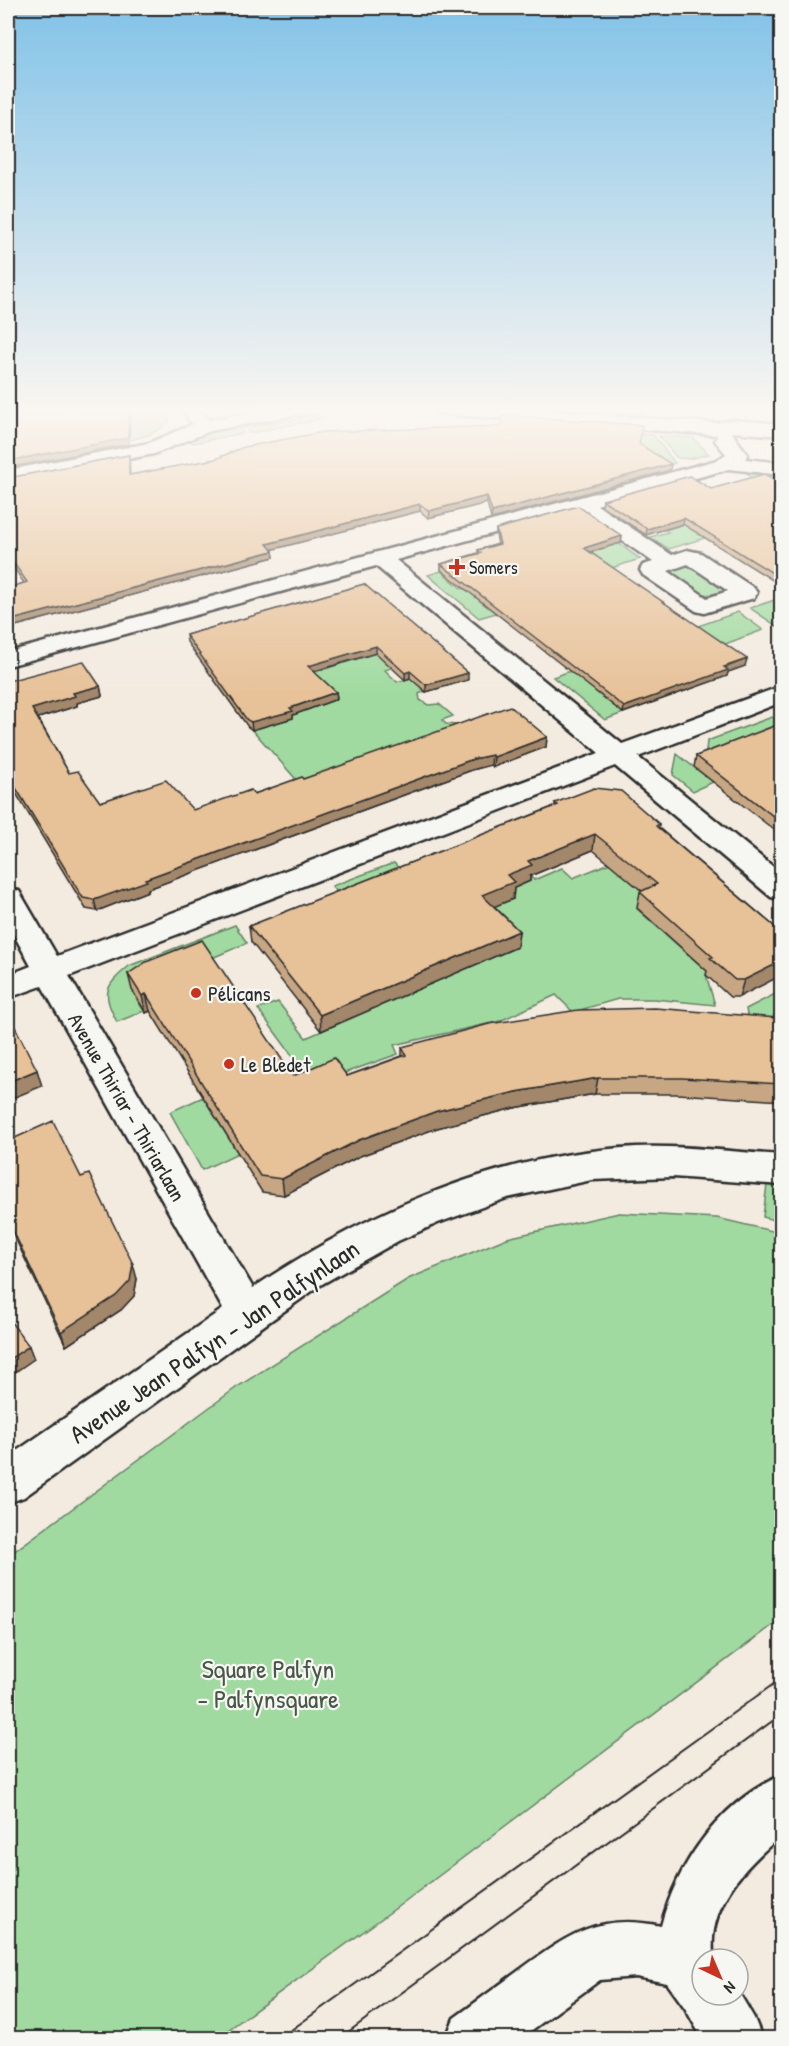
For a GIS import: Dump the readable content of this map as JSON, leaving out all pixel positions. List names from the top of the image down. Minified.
{"streets":{"street":["Avenue Thiriar - Thiriarlaan","Avenue Jean Palfyn - Jan Palfynlaan"]},"crossings":[["Avenue Thiriar - Thiriarlaan","Avenue Jean Palfyn - Jan Palfynlaan"]],"parks":["Square Palfyn - Palfynsquare"],"places":{"health":["Somers"],"other":["Pélicans","Le Bledet"]},"north":"bottom right"}
